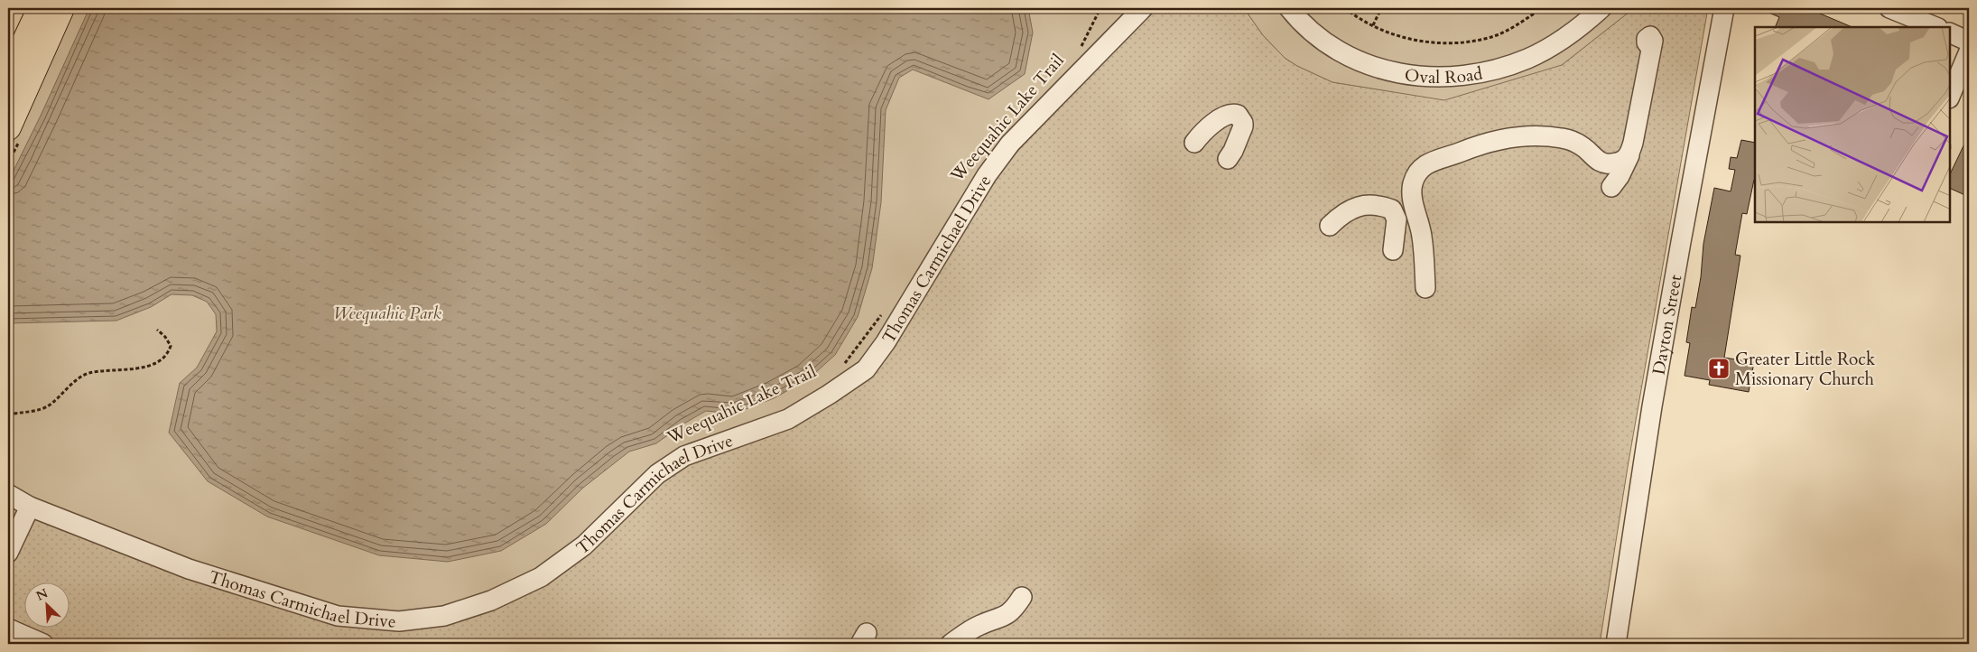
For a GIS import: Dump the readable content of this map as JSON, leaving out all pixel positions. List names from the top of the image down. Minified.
{"streets":{"street":["Oval Road","Thomas Carmichael Drive","Dayton Street"],"path":["Weequahic Lake Trail"]},"parks":["Weequahic Park"],"places":{"church":["Greater Little Rock Missionary Church"]},"north":"top left"}
